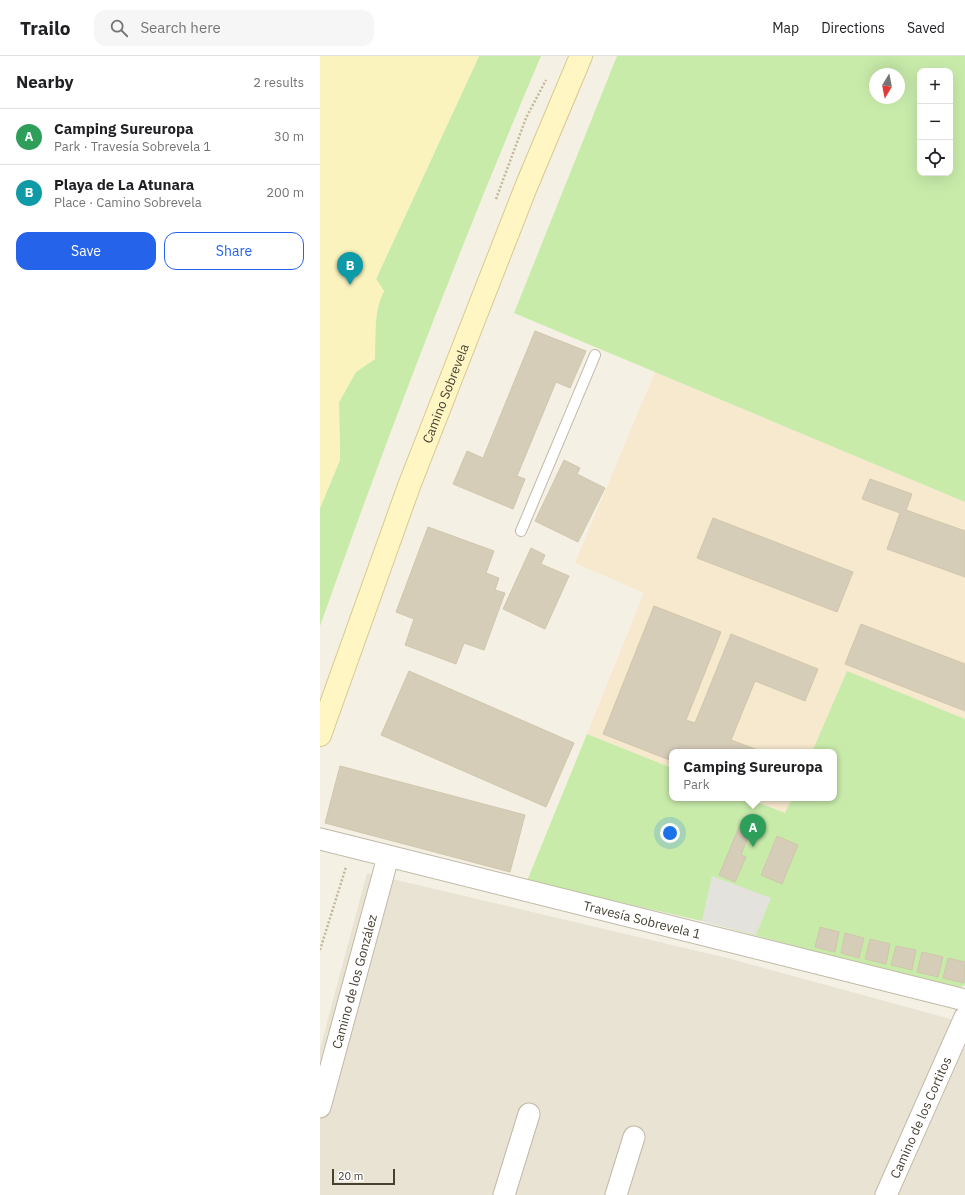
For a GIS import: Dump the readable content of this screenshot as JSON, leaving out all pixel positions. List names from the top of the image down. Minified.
{"streets":{"main road":["Camino Sobrevela"],"street":["Travesía Sobrevela 1","Camino de los González","Camino de los Cortitos"]},"crossings":[["Travesía Sobrevela 1","Camino de los González"]],"scale_bar":"20 m","north":"bottom","page":{"header":"Trailo","search":"Search here","nav":["Map","Directions","Saved"],"heading":["Nearby","2 results"],"map_buttons":["+","−"],"list":[{"mark":"A","name":"Camping Sureuropa","note":"Park · Travesía Sobrevela 1","value":"30 m"},{"mark":"B","name":"Playa de La Atunara","note":"Place · Camino Sobrevela","value":"200 m"}],"buttons":["Save","Share"],"pins":["B","A"],"popup":["Camping Sureuropa","Park"],"scale":"20 m"}}
